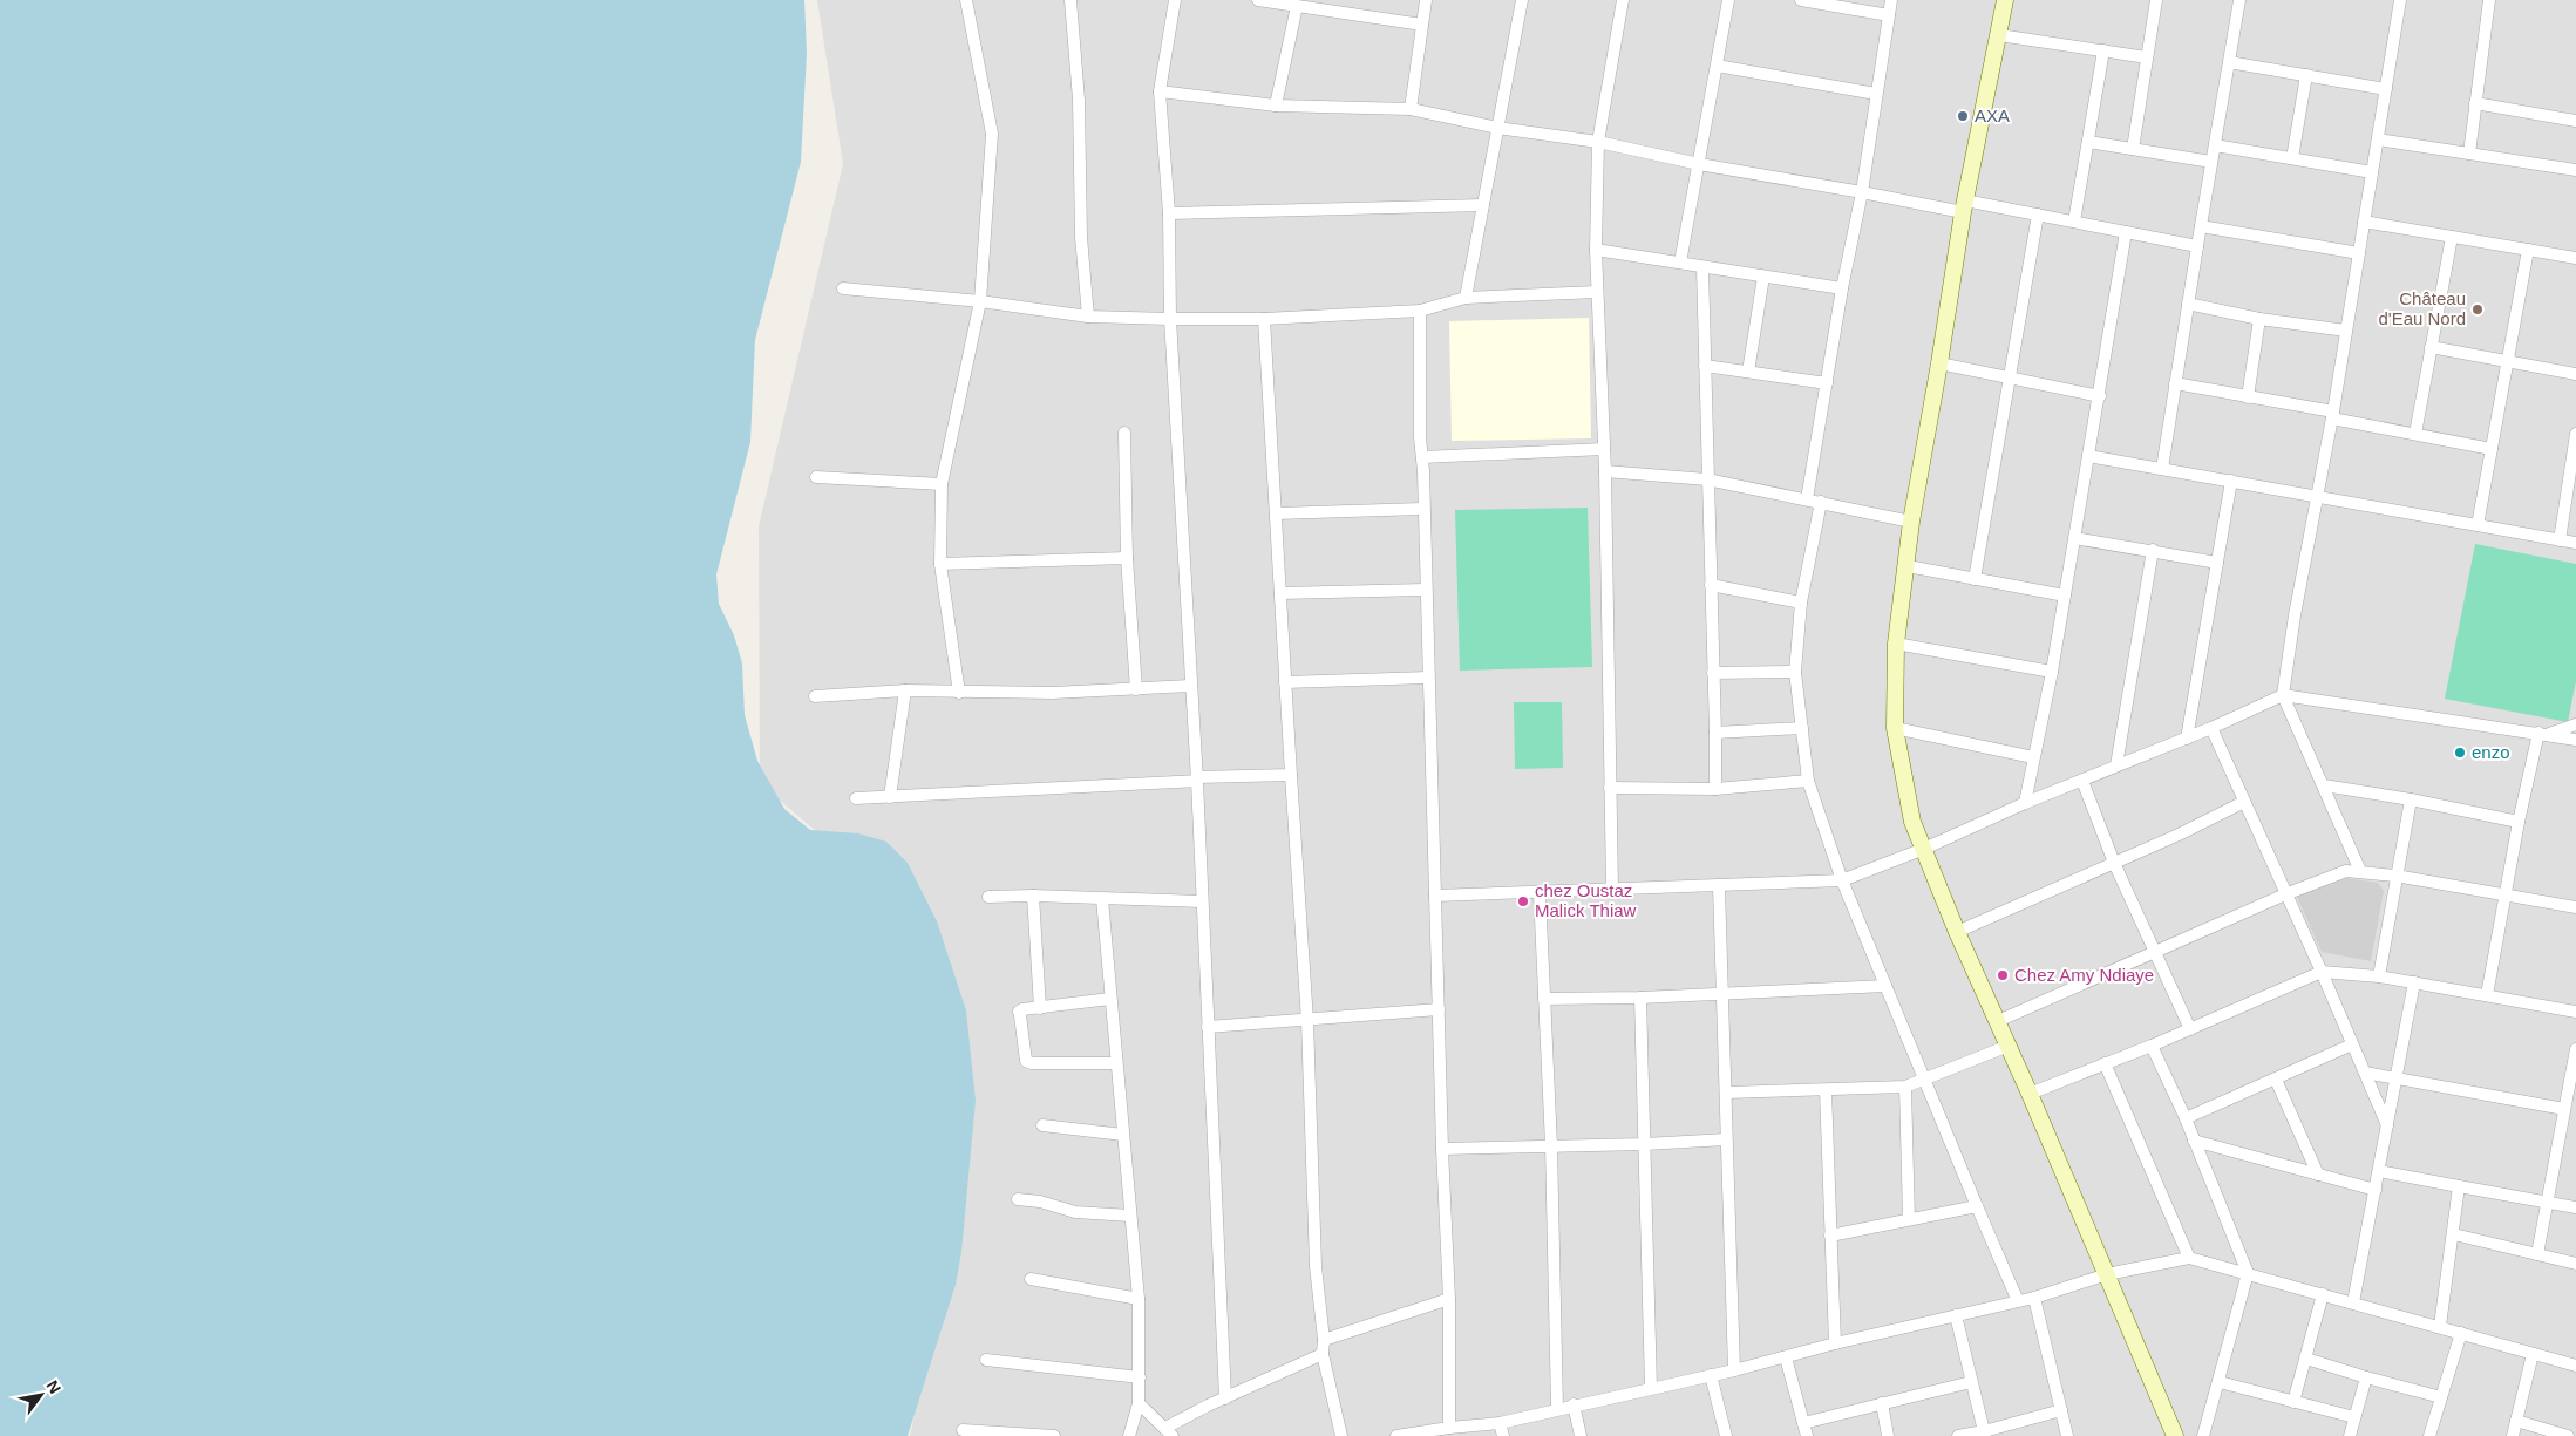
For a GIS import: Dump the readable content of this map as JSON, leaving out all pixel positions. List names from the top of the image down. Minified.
{"places":["AXA","Château d'Eau Nord","enzo","chez Oustaz Malick Thiaw","Chez Amy Ndiaye"],"north":"top right"}
